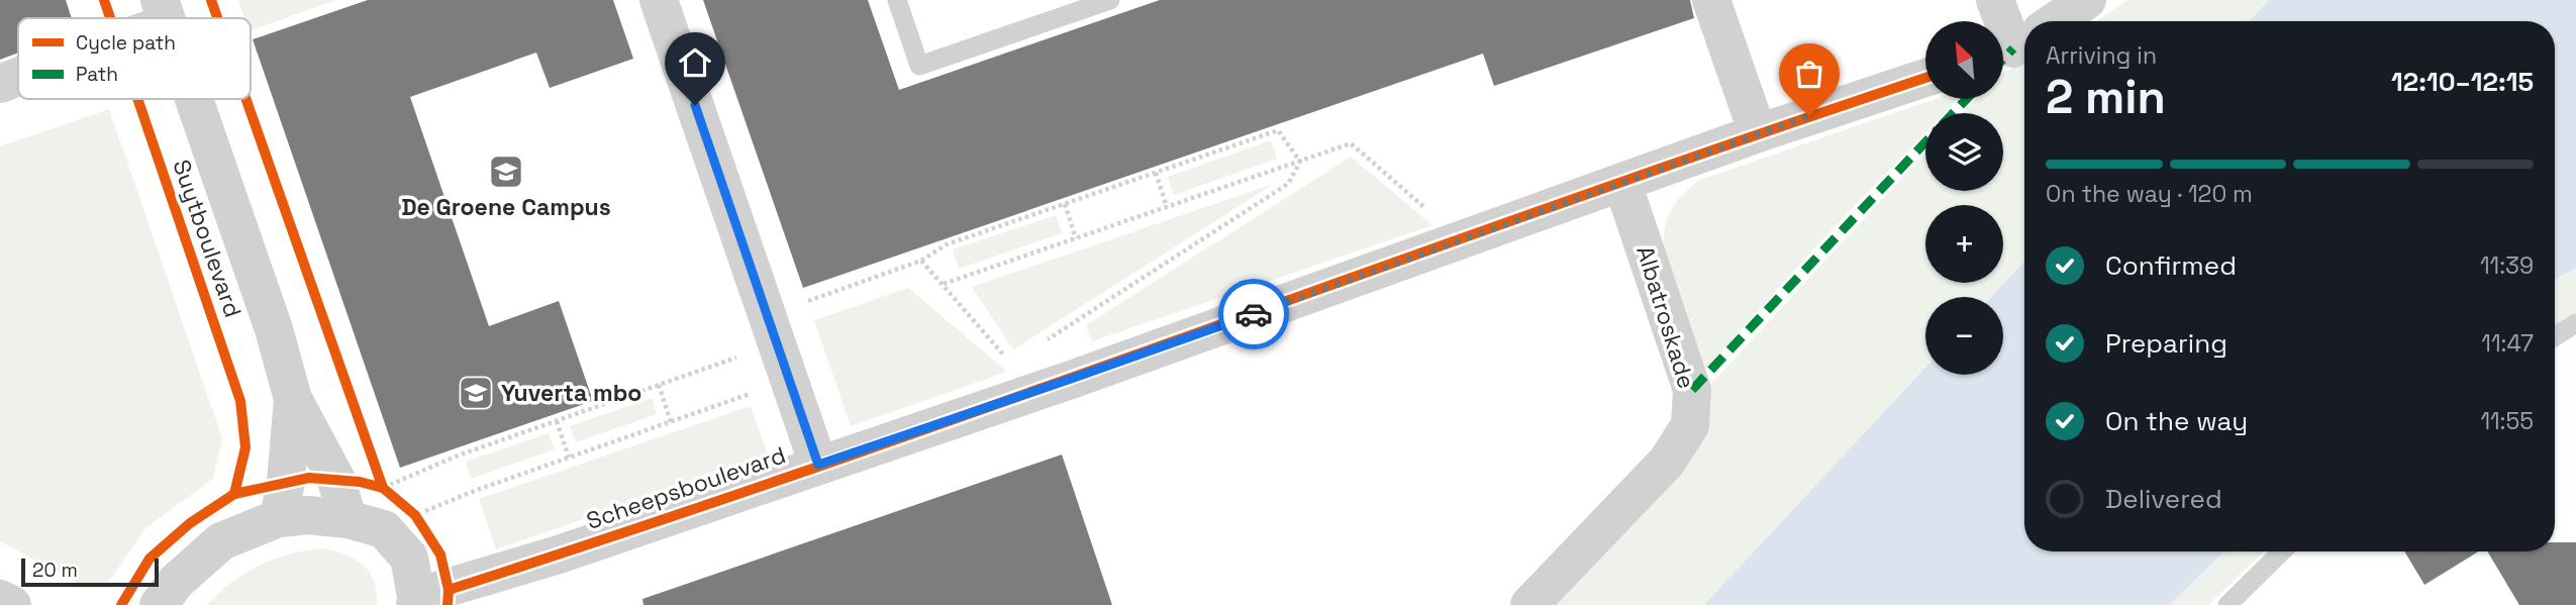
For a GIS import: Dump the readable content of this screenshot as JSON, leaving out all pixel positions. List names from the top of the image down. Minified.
{"streets":{"street":["Suytboulevard","Albatroskade","Scheepsboulevard"]},"crossings":[["Albatroskade","Scheepsboulevard"]],"places":{"school or university":["De Groene Campus","Yuverta mbo"]},"legend":["Cycle path","Path"],"scale_bar":"20 m","north":"top left","page":{"map_buttons":["+","−"],"heading":["2 min","Arriving in","12:10–12:15"],"bar":"On the way · 120 m","list":[["Confirmed","11:39"],["Preparing","11:47"],["On the way","11:55"],"Delivered"],"scale":"20 m"}}
